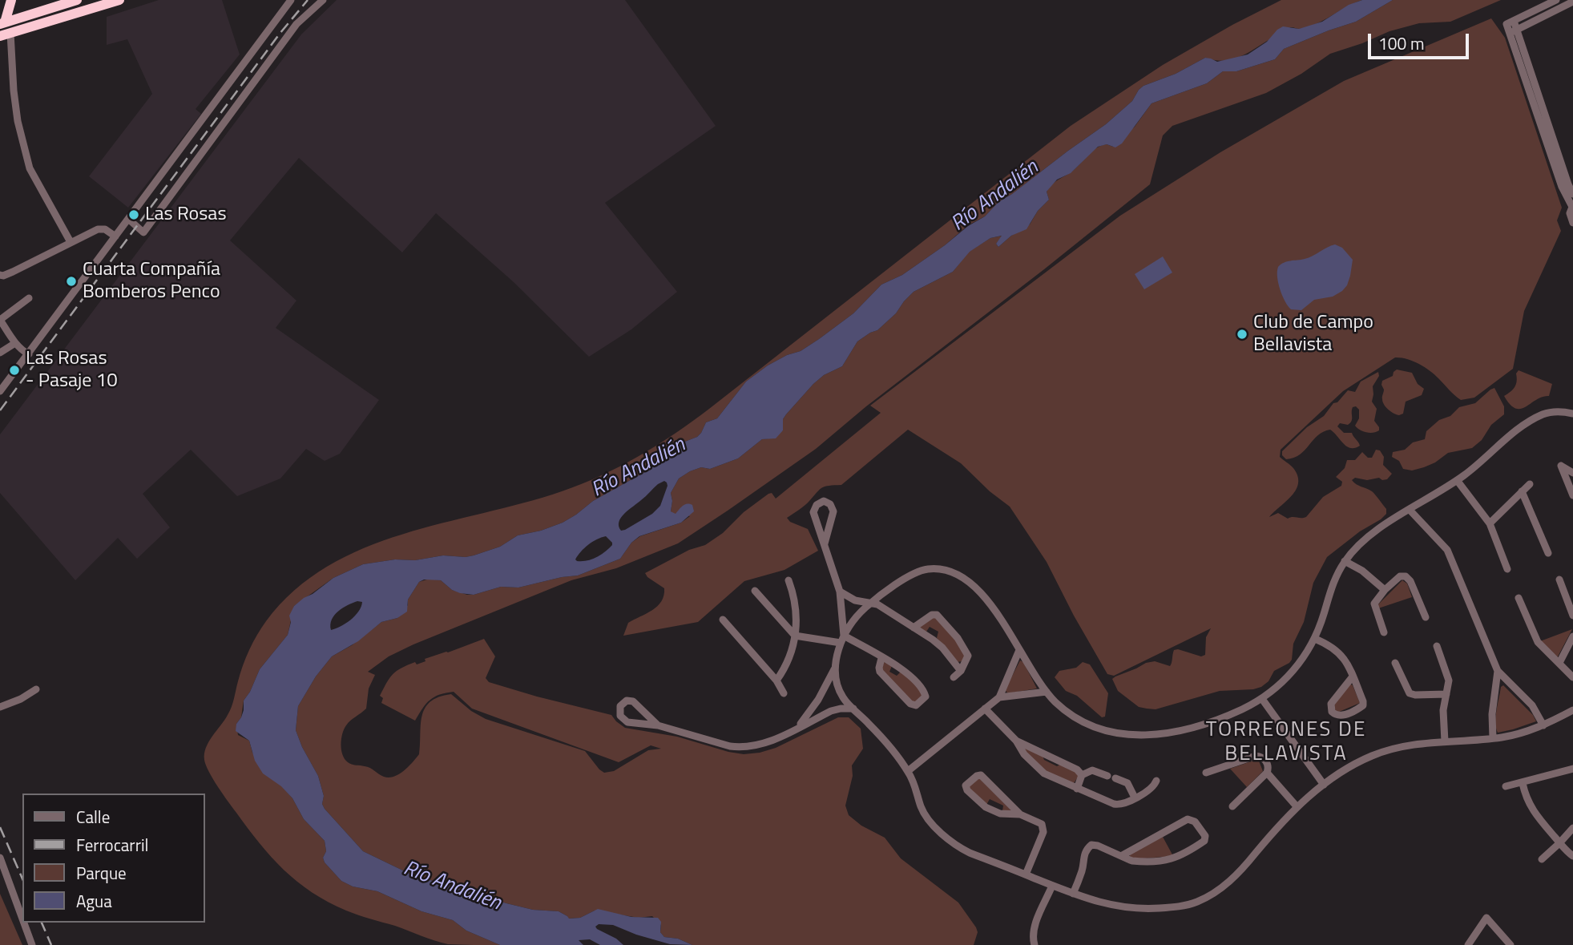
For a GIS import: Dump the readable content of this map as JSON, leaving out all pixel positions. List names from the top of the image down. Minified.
{"districts":["TORREONES DE BELLAVISTA"],"water":["Río Andalién"],"places":["Las Rosas","Cuarta Compañía Bomberos Penco","Club de Campo Bellavista","Las Rosas - Pasaje 10"],"legend":["Calle","Ferrocarril","Parque","Agua"],"scale_bar":"100 m"}
